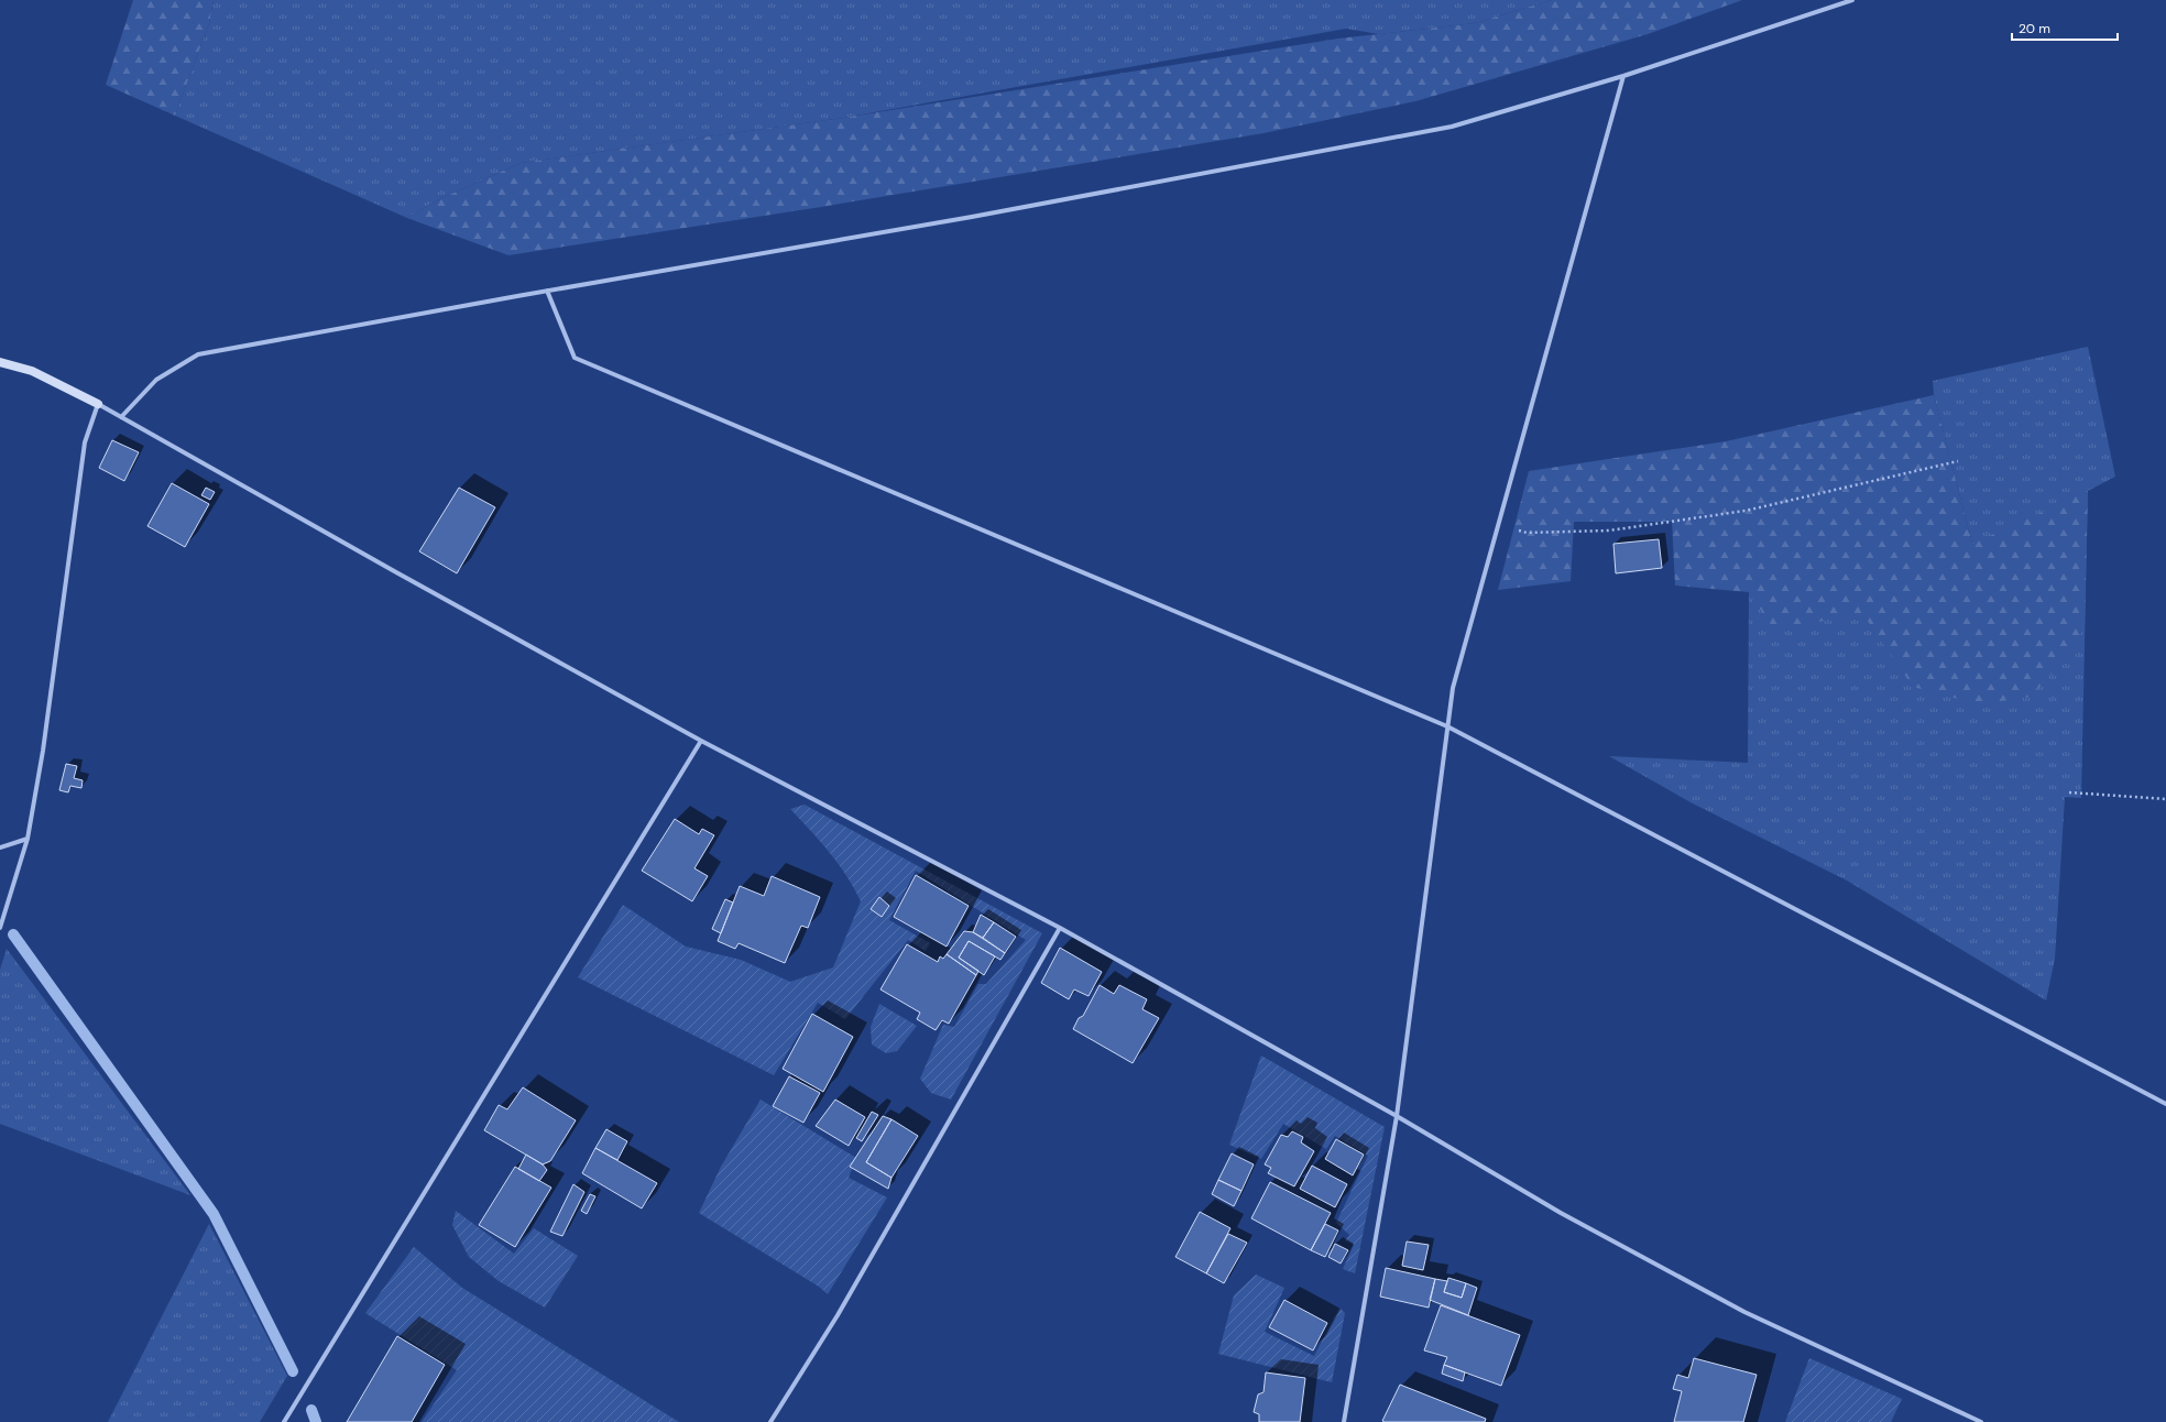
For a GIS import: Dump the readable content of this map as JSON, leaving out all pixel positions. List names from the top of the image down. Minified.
{"scale_bar":"20 m"}
